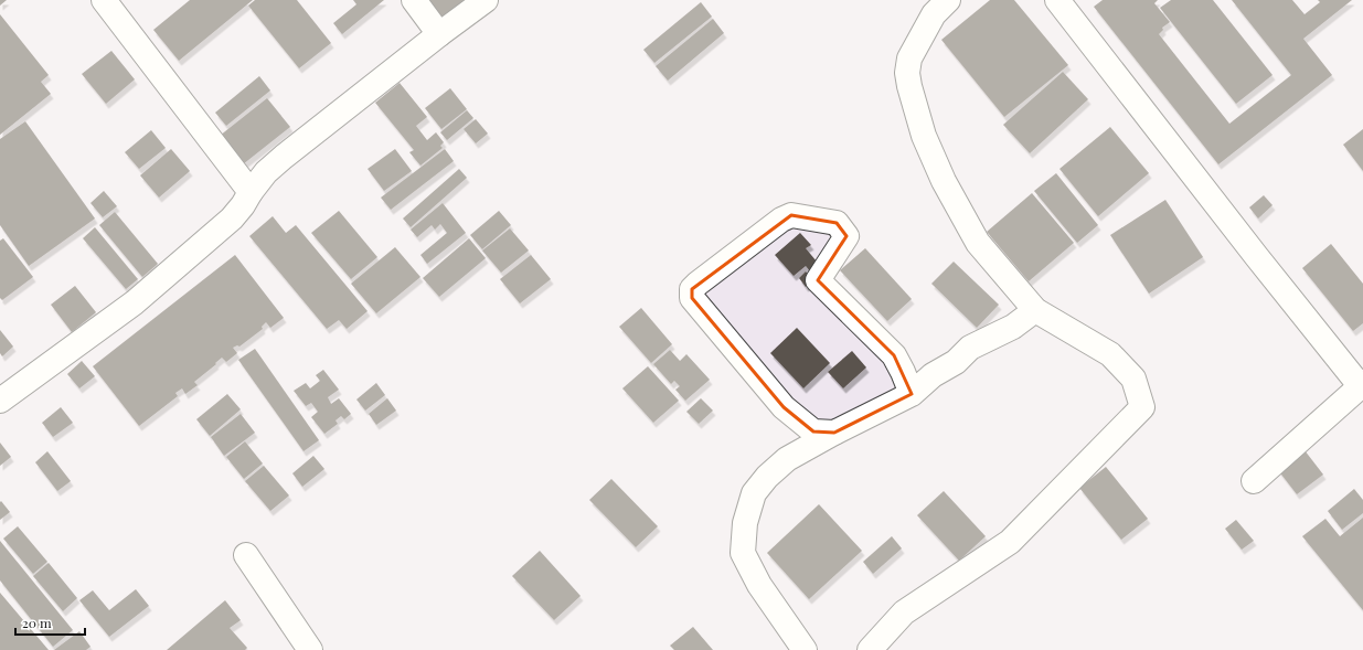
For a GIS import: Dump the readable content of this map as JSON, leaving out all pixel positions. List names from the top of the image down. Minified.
{"scale_bar":"20 m"}
